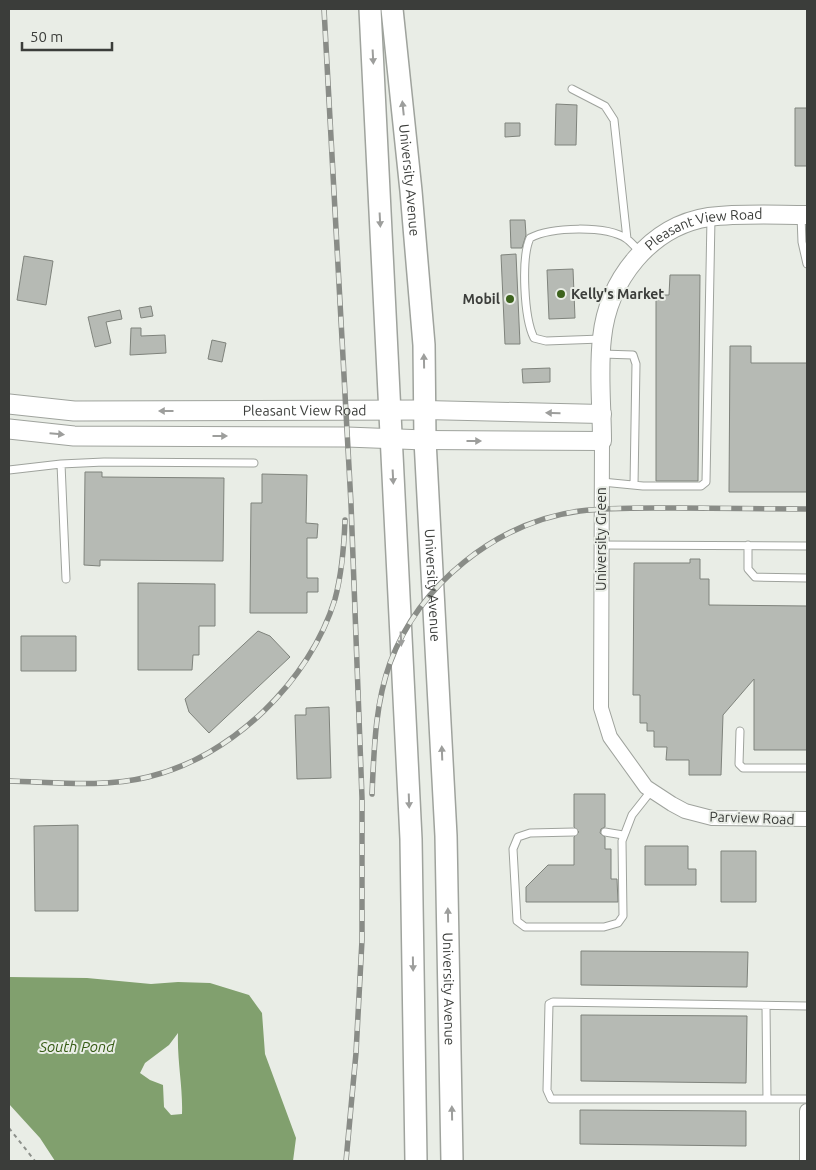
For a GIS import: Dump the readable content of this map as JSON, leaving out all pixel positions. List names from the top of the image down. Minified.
{"streets":{"main road":["University Avenue","Pleasant View Road"],"street":["University Green","Parview Road"]},"crossings":[["University Avenue","Pleasant View Road"],["Pleasant View Road","University Green"],["University Green","Parview Road"]],"water":["South Pond"],"places":["Kelly's Market","Mobil"],"scale_bar":"50 m"}
